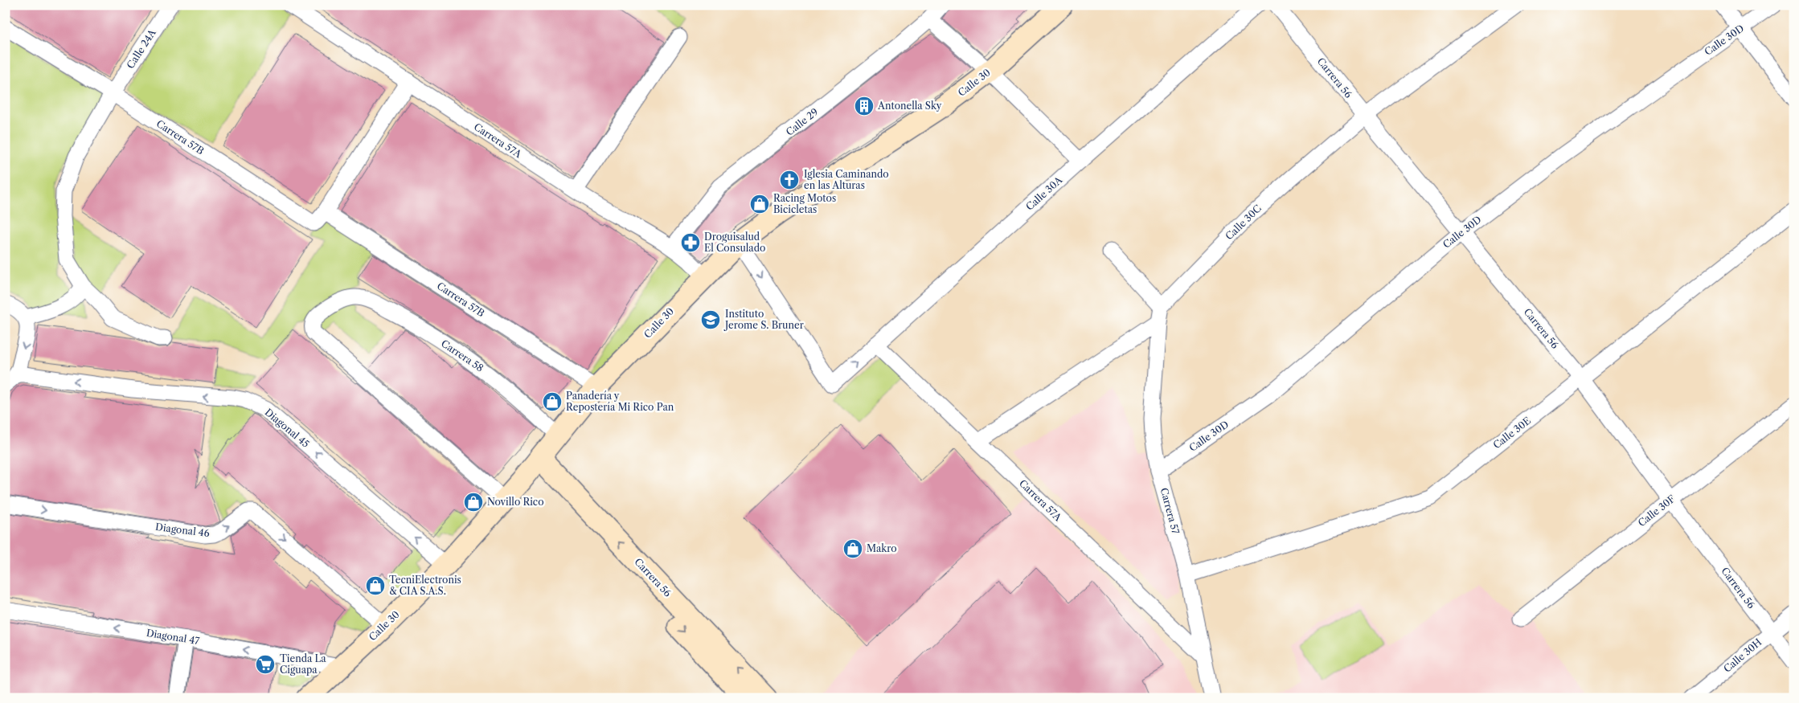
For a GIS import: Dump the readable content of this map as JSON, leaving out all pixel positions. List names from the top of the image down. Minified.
{"streets":{"main road":["Carrera 56","Calle 30"],"street":["Calle 30D","Calle 24A","Calle 29","Carrera 57B","Carrera 57A","Calle 30A","Calle 30C","Carrera 58","Diagonal 45","Calle 30E","Carrera 57","Calle 30F","Diagonal 46","Diagonal 47","Calle 30H"]},"crossings":[["Calle 30D","Carrera 56"],["Calle 30D","Carrera 57"],["Calle 24A","Carrera 57B"],["Carrera 56","Calle 30"],["Carrera 56","Calle 30C"],["Carrera 56","Calle 30E"],["Carrera 56","Calle 30F"],["Carrera 56","Calle 30H"],["Calle 30","Carrera 57B"],["Calle 30","Carrera 57A"],["Calle 30","Calle 30A"],["Calle 30","Carrera 58"],["Calle 30","Diagonal 45"],["Calle 30","Diagonal 46"],["Calle 30","Diagonal 47"],["Calle 29","Carrera 57A"],["Carrera 57A","Calle 30A"],["Carrera 57A","Calle 30C"],["Carrera 57A","Carrera 57"],["Calle 30C","Carrera 57"],["Calle 30E","Carrera 57"]],"one_way":["Diagonal 45","Diagonal 46","Diagonal 47"],"places":{"building":["Antonella Sky"],"church":["Iglesia Caminando en las Alturas"],"shop":["Racing Motos Bicicletas","Panadería y Repostería Mi Rico Pan","Novillo Rico","Makro","TecniElectronis & CIA S.A.S."],"pharmacy":["Droguisalud El Consulado"],"school or university":["Instituto Jerome S. Bruner"],"supermarket":["Tienda La Ciguapa"]}}
